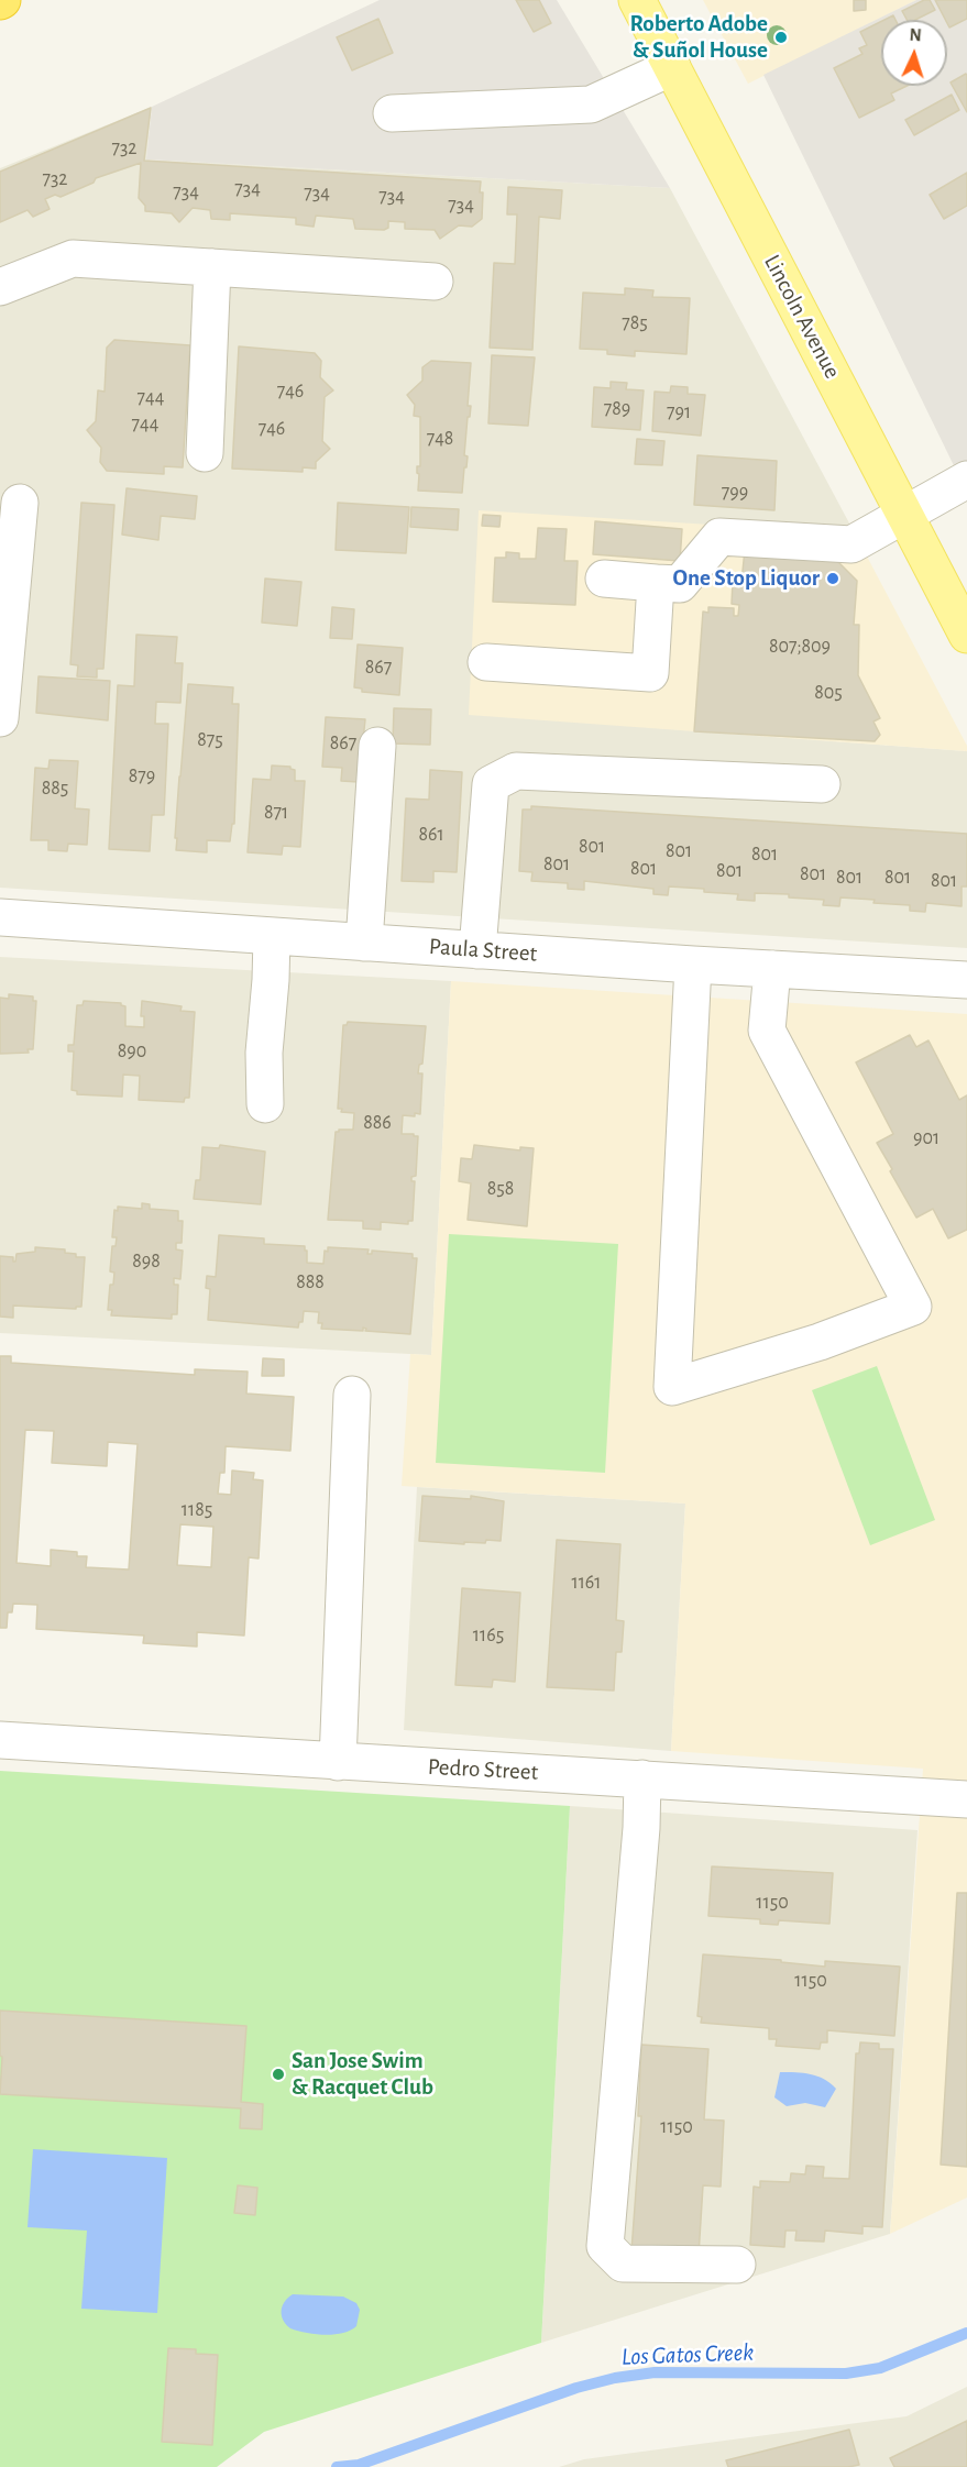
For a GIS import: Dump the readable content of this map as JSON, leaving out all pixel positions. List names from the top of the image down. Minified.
{"streets":{"main road":["Lincoln Avenue"],"street":["Paula Street","Pedro Street"]},"water":["Los Gatos Creek"],"places":["Roberto Adobe & Suñol House","One Stop Liquor","San Jose Swim & Racquet Club"],"house_numbers":["732","732","734","734","734","734","734","785","746","744","789","791","744","746","748","799","807;809","867","805","875","867","879","885","871","861","801","801","801","801","801","801","801","801","801","801","890","886","901","858","898","888","1185","1161","1165","1150","1150","1150"],"north":"top"}
